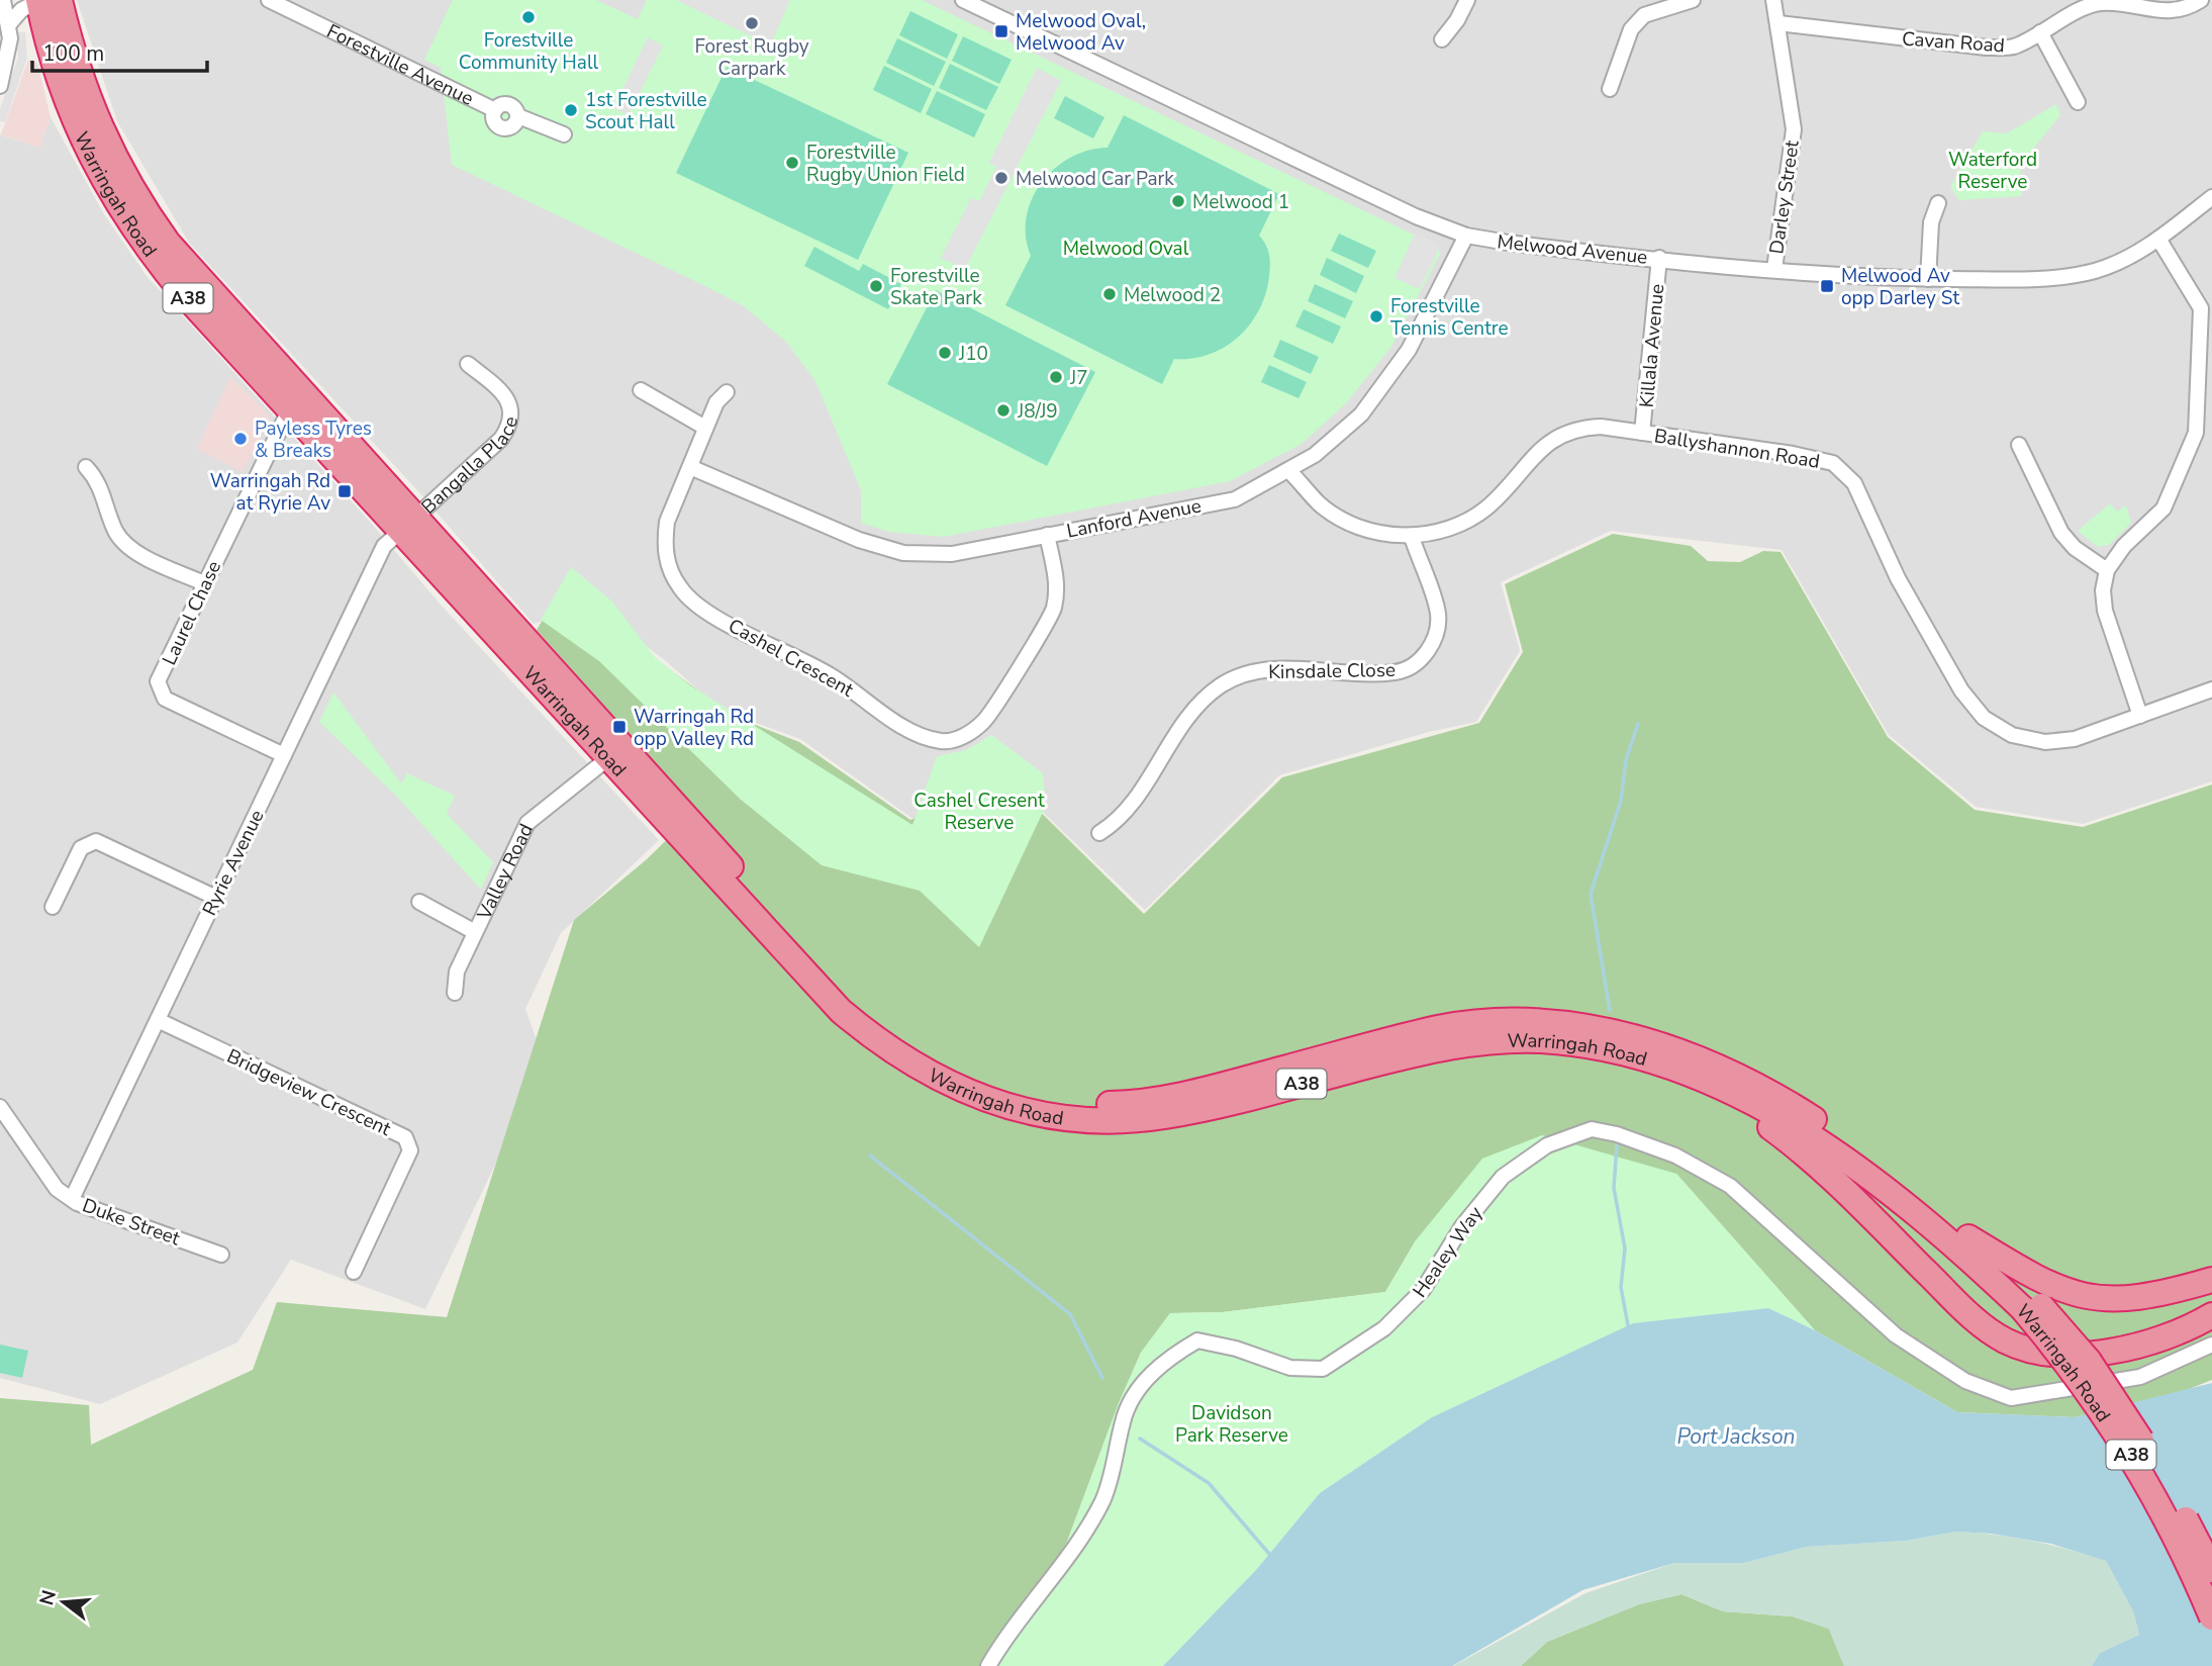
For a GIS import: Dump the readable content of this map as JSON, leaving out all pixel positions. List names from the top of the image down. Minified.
{"streets":{"highway":["Warringah Road","A38"],"street":["Cavan Road","Forestville Avenue","Darley Street","Melwood Avenue","Killala Avenue","Ballyshannon Road","Bangalla Place","Lanford Avenue","Laurel Chase","Cashel Crescent","Kinsdale Close","Ryrie Avenue","Valley Road","Bridgeview Crescent","Duke Street","Healey Way"]},"crossings":[["Cavan Road","Darley Street"],["Warringah Road","Bangalla Place"],["Warringah Road","Laurel Chase"],["Warringah Road","Ryrie Avenue"],["Warringah Road","Valley Road"],["Darley Street","Melwood Avenue"],["Melwood Avenue","Killala Avenue"],["Melwood Avenue","Lanford Avenue"],["Killala Avenue","Ballyshannon Road"],["Ballyshannon Road","Lanford Avenue"],["Ballyshannon Road","Kinsdale Close"],["Bangalla Place","Ryrie Avenue"],["Lanford Avenue","Cashel Crescent"],["Laurel Chase","Ryrie Avenue"],["Ryrie Avenue","Bridgeview Crescent"],["Ryrie Avenue","Duke Street"]],"water":["Port Jackson"],"parks":["Waterford Reserve","Melwood Oval","Cashel Cresent Reserve","Davidson Park Reserve"],"places":{"other":["Forestville Community Hall","Forest Rugby Carpark","1st Forestville Scout Hall","Forestville Rugby Union Field","Melwood Car Park","Melwood 1","Forestville Skate Park","Melwood 2","Forestville Tennis Centre","J10","J7","J8/J9","Payless Tyres & Breaks"],"transit":["Melwood Oval, Melwood Av","Melwood Av opp Darley St","Warringah Rd at Ryrie Av","Warringah Rd opp Valley Rd"]},"scale_bar":"100 m","north":"left"}
